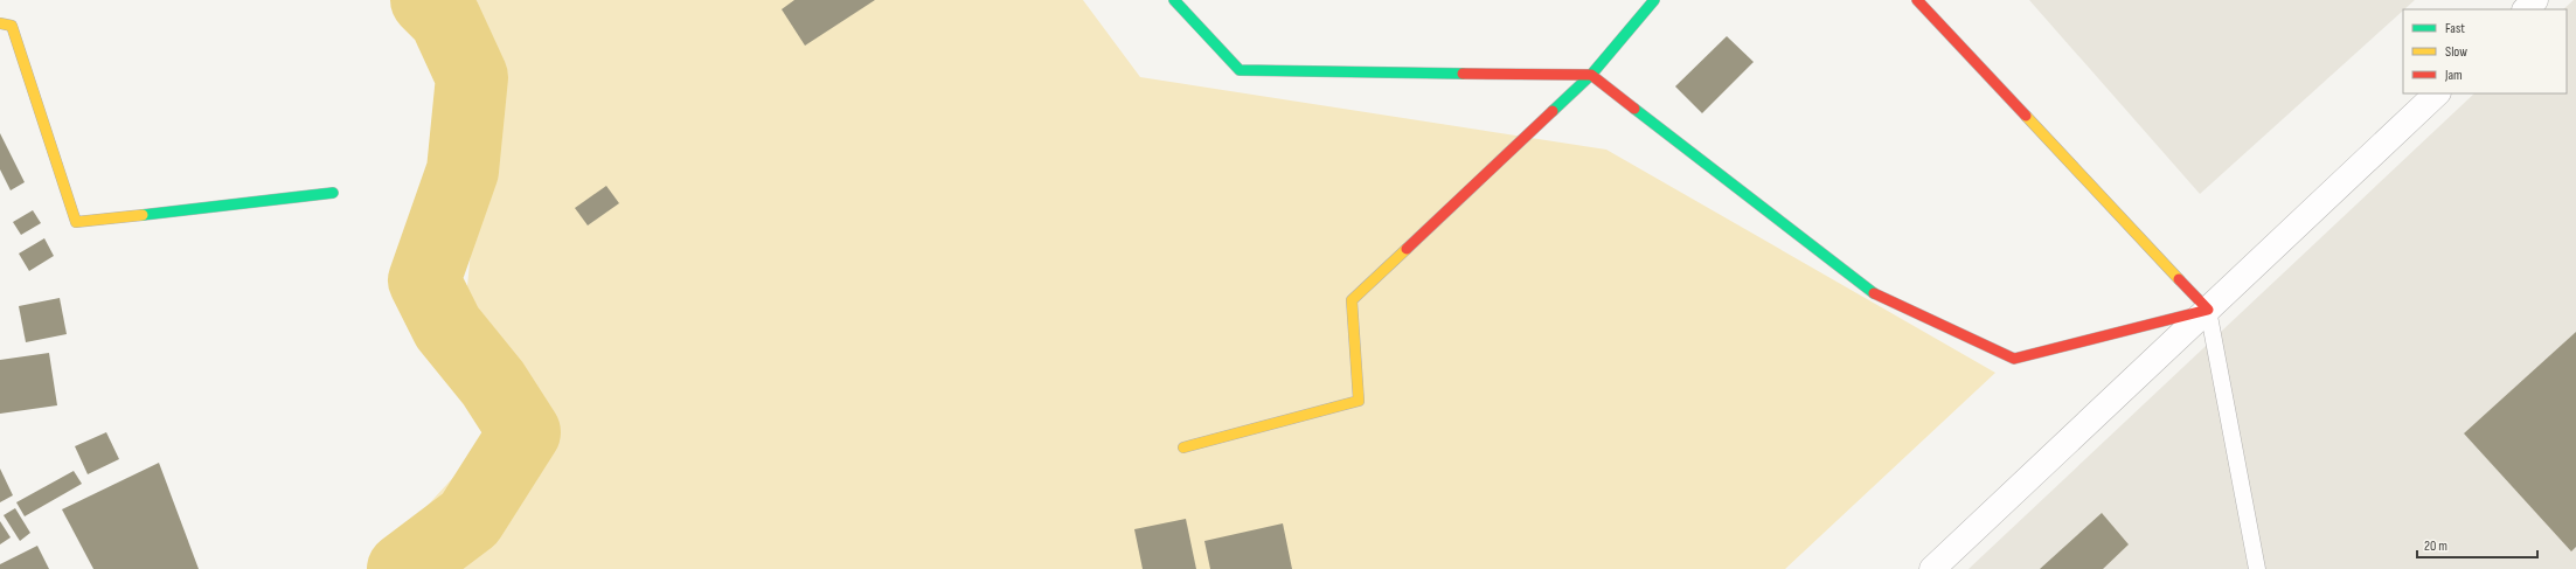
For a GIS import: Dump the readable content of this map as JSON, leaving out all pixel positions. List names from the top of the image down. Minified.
{"legend":["Fast","Slow","Jam"],"scale_bar":"20 m"}
